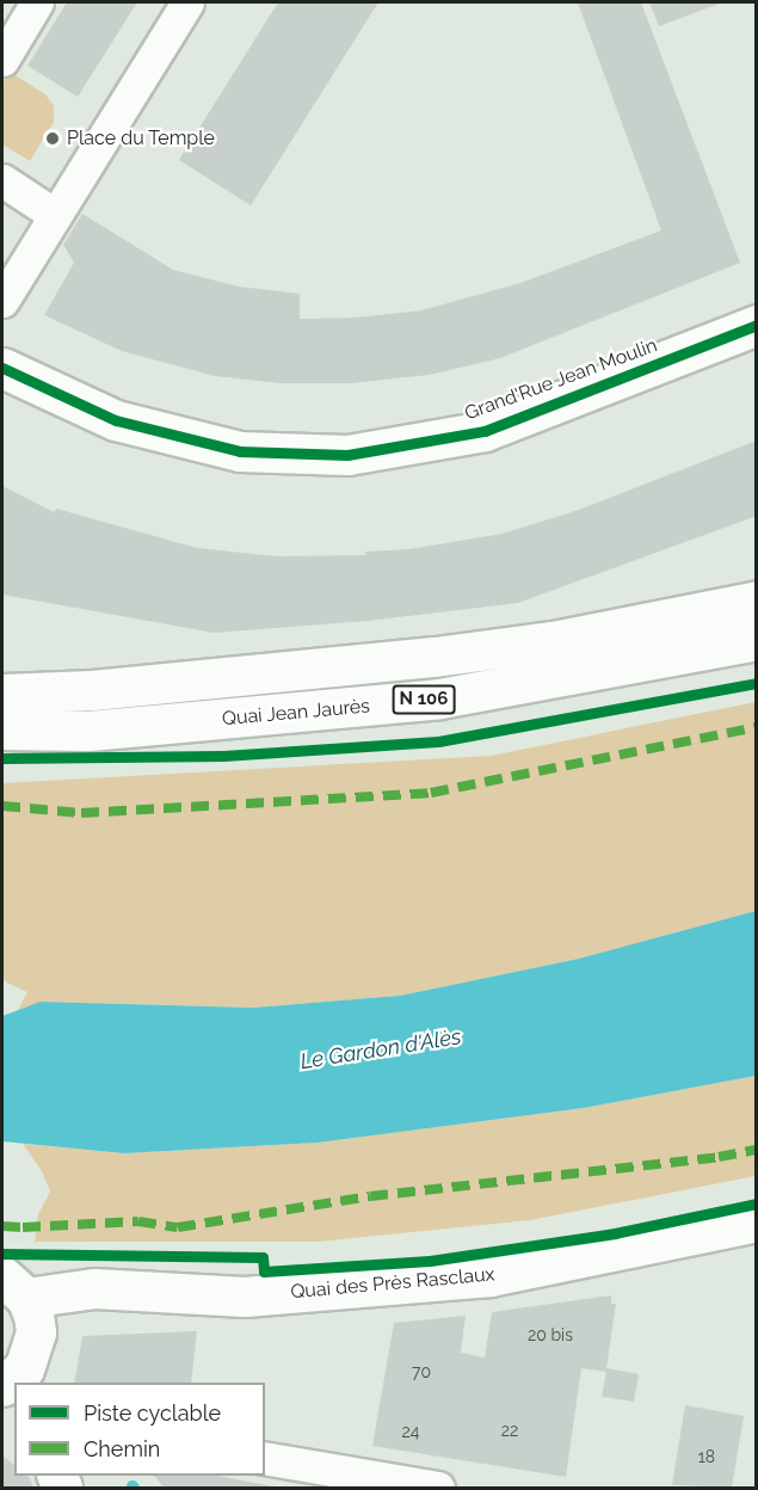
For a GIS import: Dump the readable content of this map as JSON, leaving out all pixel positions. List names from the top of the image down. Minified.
{"streets":{"main road":["Grand'Rue Jean Moulin","N 106","Quai Jean Jaurès","Quai des Près Rasclaux"]},"water":["Le Gardon d'Alès"],"places":["Place du Temple"],"house_numbers":["20 bis","70","22","24","18"],"legend":["Piste cyclable","Chemin"]}
